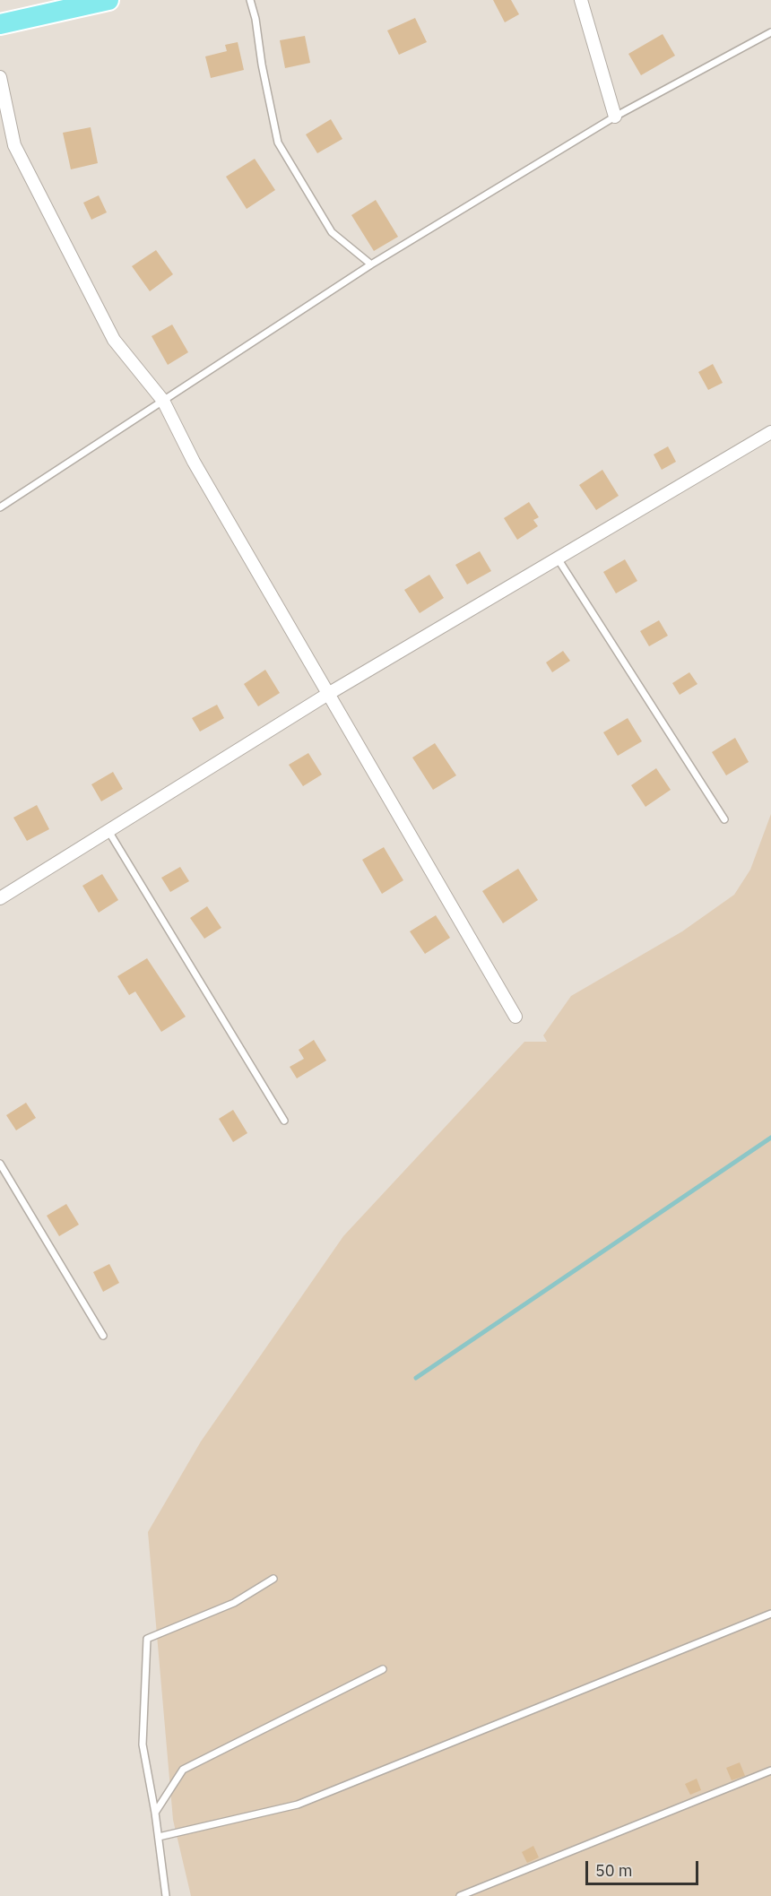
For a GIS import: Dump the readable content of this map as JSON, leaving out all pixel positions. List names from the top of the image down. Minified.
{"scale_bar":"50 m"}
